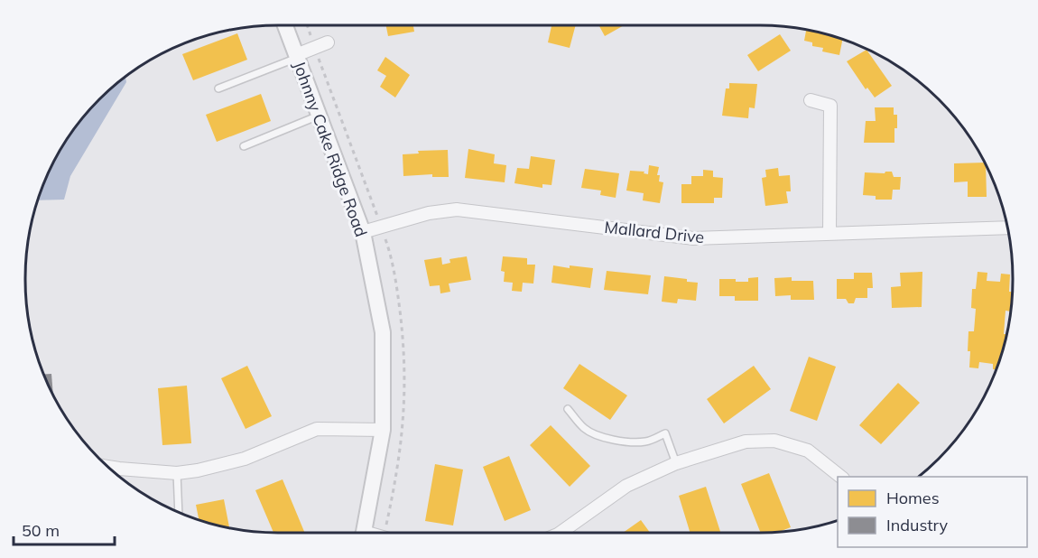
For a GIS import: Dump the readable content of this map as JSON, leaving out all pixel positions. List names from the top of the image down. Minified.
{"streets":{"street":["Johnny Cake Ridge Road","Mallard Drive"]},"crossings":[["Johnny Cake Ridge Road","Mallard Drive"]],"legend":["Homes","Industry"],"scale_bar":"50 m"}
